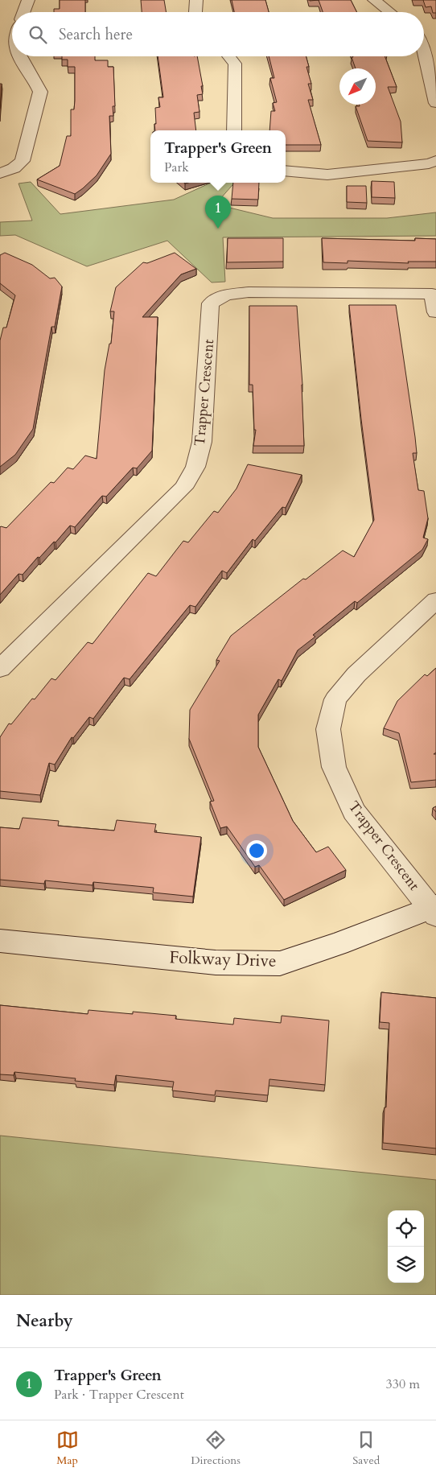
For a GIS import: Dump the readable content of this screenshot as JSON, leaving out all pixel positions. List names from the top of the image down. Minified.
{"streets":{"street":["Trapper Crescent","Folkway Drive"]},"crossings":[["Trapper Crescent","Folkway Drive"]],"north":"bottom left","page":{"search":"Search here","popup":["Trapper's Green","Park"],"pins":"1","heading":"Nearby","list":[{"mark":"1","name":"Trapper's Green","note":"Park · Trapper Crescent","value":"330 m"}],"nav":["Map","Directions","Saved"]}}
